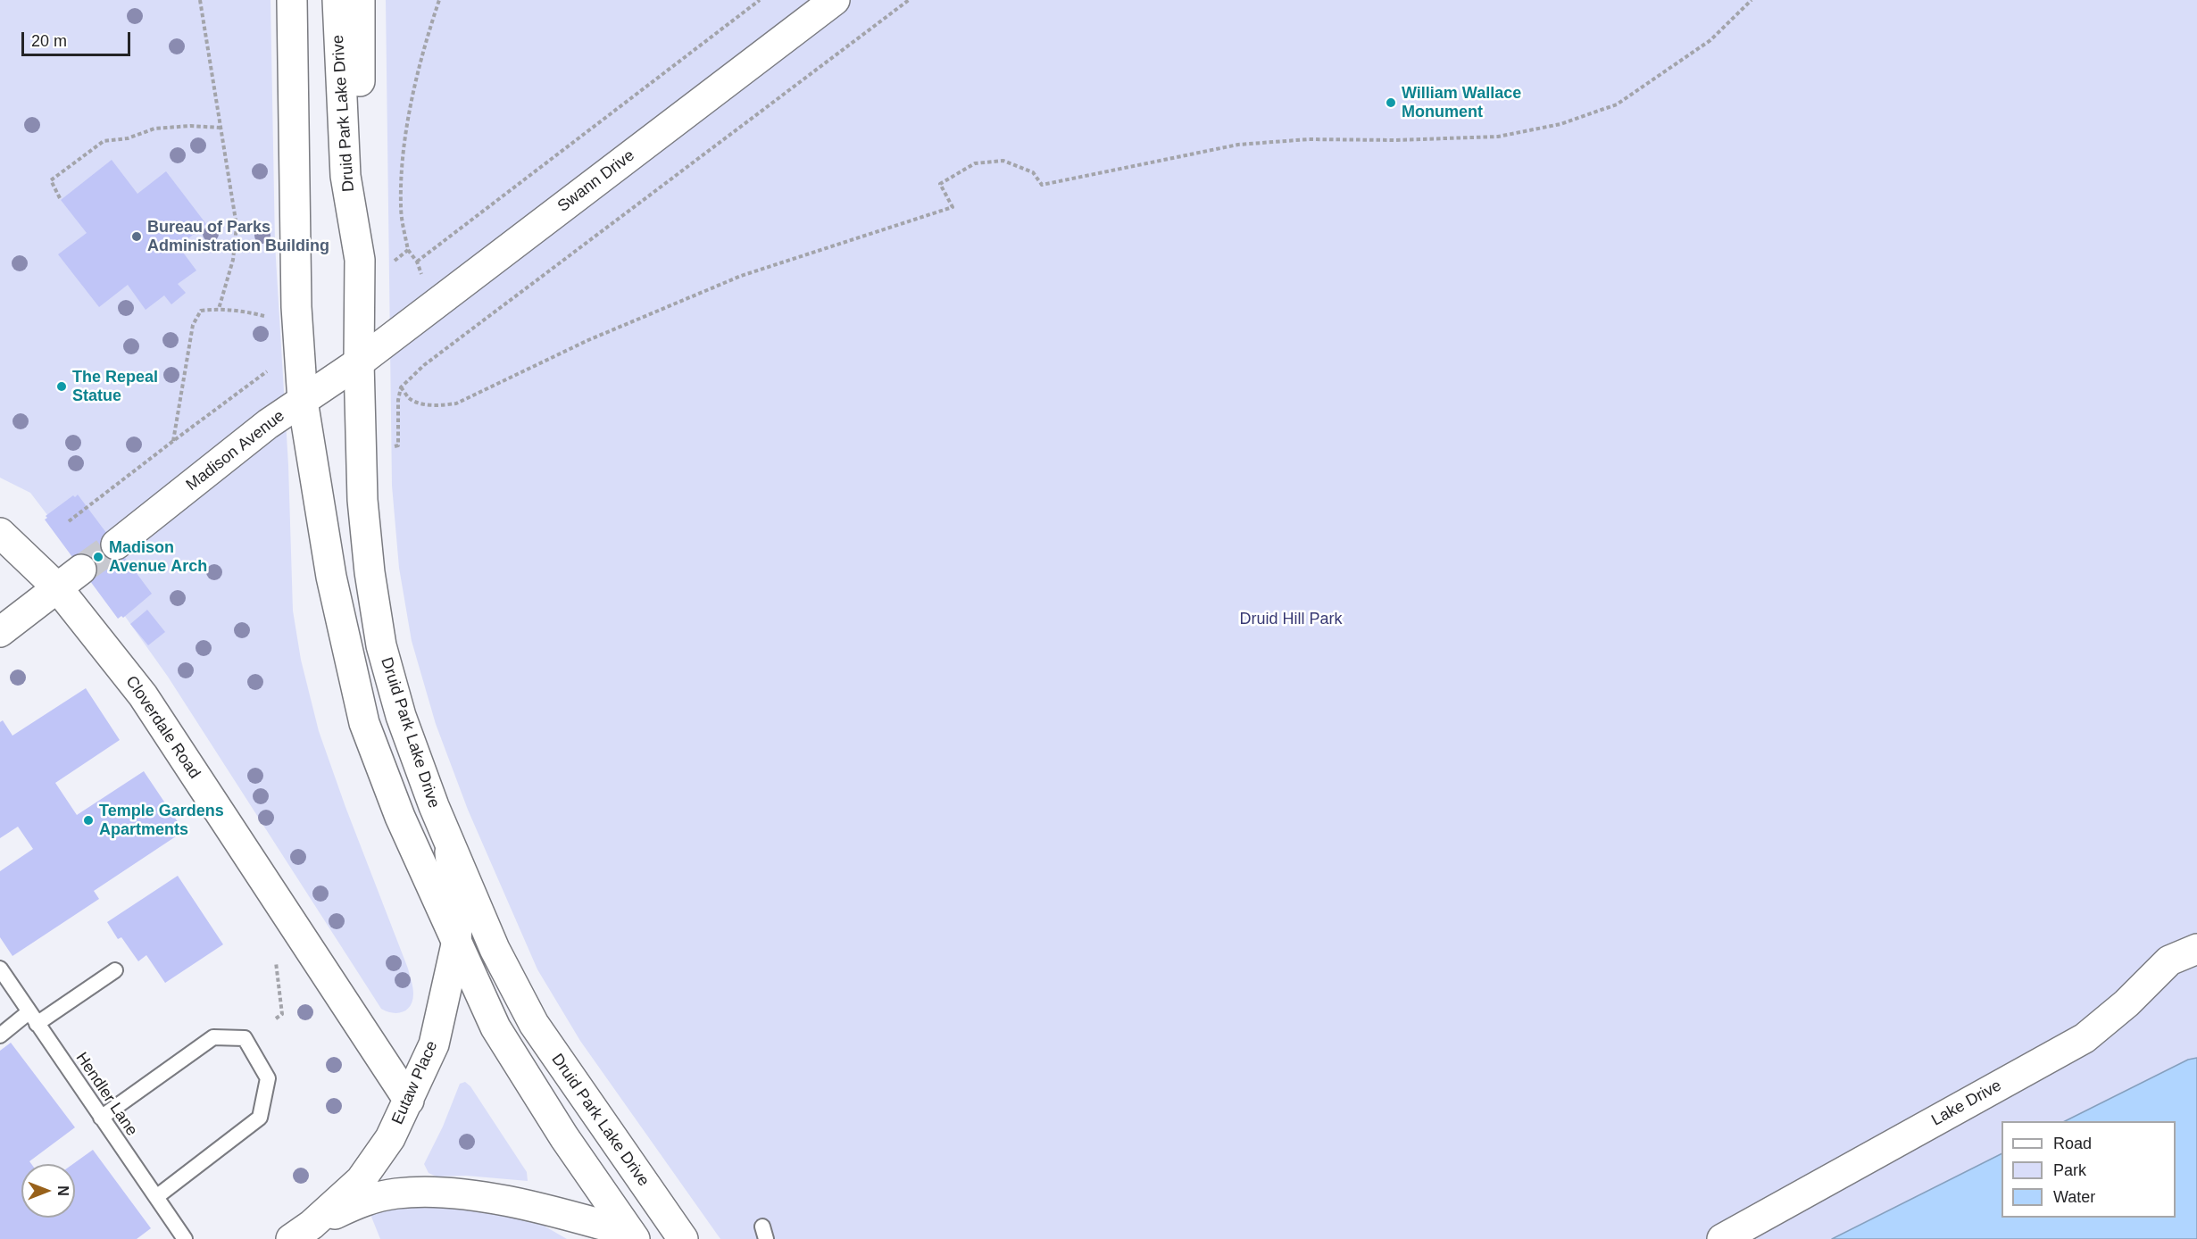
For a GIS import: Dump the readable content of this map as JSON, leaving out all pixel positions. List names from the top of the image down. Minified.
{"streets":{"street":["Druid Park Lake Drive","Swann Drive","Madison Avenue","Cloverdale Road","Eutaw Place","Lake Drive"],"lane":["Hendler Lane"]},"crossings":[["Druid Park Lake Drive","Swann Drive"],["Druid Park Lake Drive","Madison Avenue"],["Druid Park Lake Drive","Eutaw Place"],["Swann Drive","Madison Avenue"],["Cloverdale Road","Eutaw Place"]],"parks":["Druid Hill Park"],"places":["William Wallace Monument","Bureau of Parks Administration Building","The Repeal Statue","Madison Avenue Arch","Temple Gardens Apartments"],"legend":["Road","Park","Water"],"scale_bar":"20 m","north":"right"}
